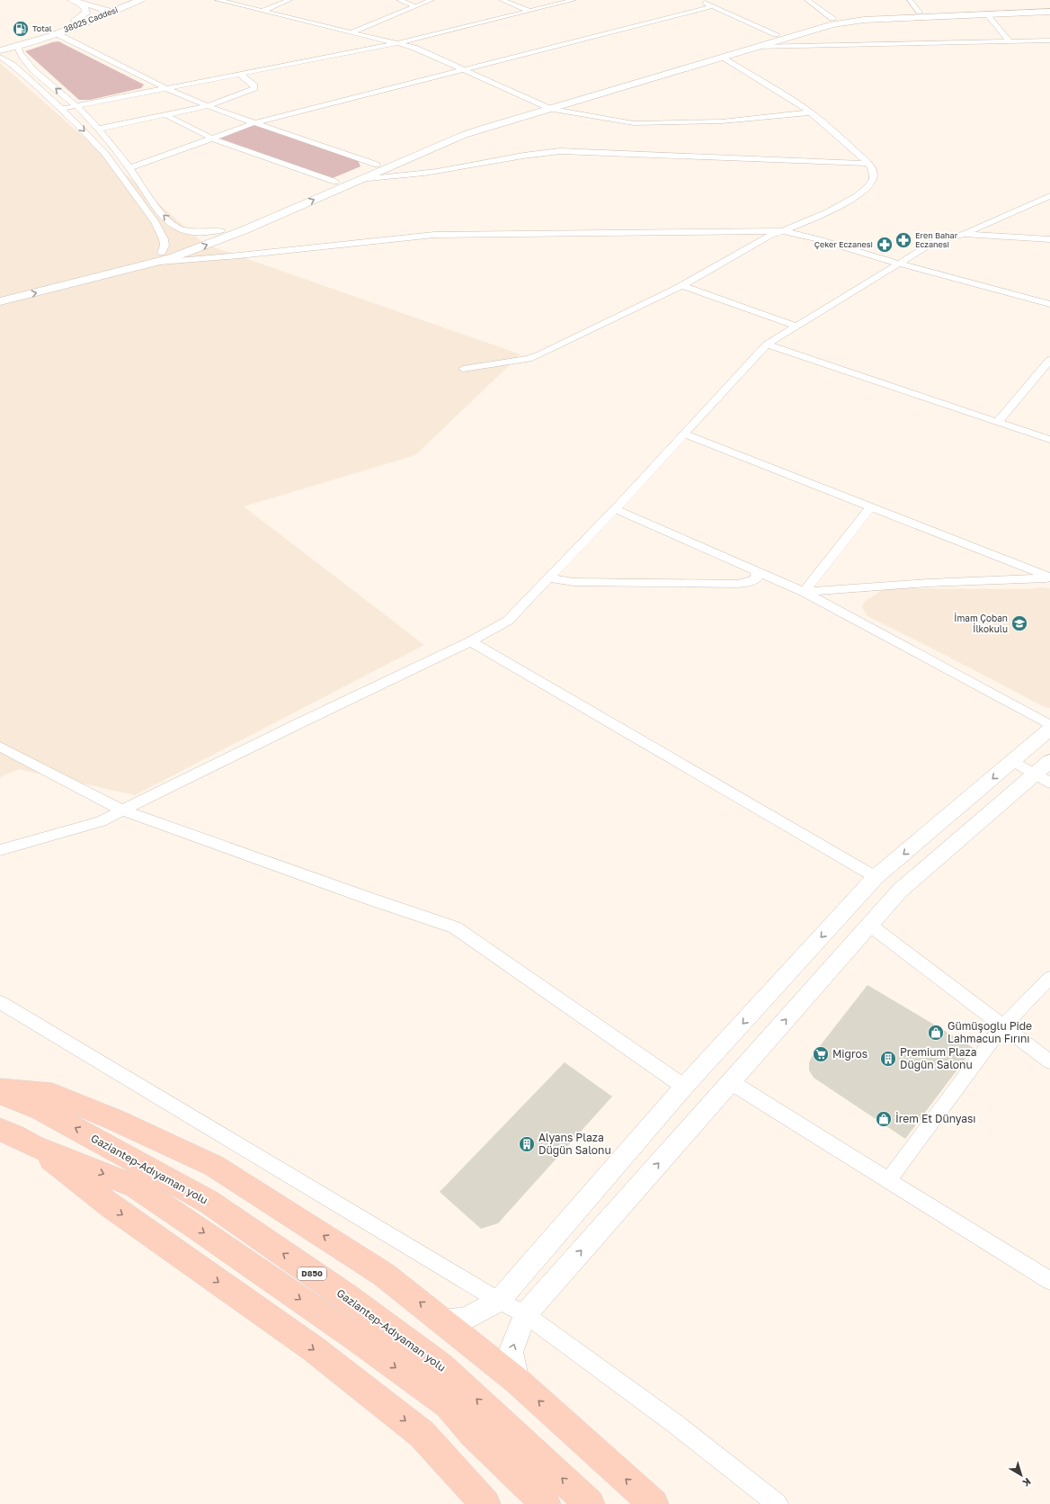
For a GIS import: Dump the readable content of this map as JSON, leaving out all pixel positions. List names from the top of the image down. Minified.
{"streets":{"highway":["Gaziantep-Adıyaman yolu","D850"],"main road":["38025 Caddesi"]},"places":{"fuel station":["Total"],"pharmacy":["Eren Bahar Eczanesi","Çeker Eczanesi"],"school or university":["İmam Çoban İlkokulu"],"shop":["Gümüşoğlu Pide Lahmacun Fırını","İrem Et Dünyası"],"supermarket":["Migros"],"building":["Premium Plaza Düğün Salonu","Alyans Plaza Düğün Salonu"]},"north":"bottom right"}
